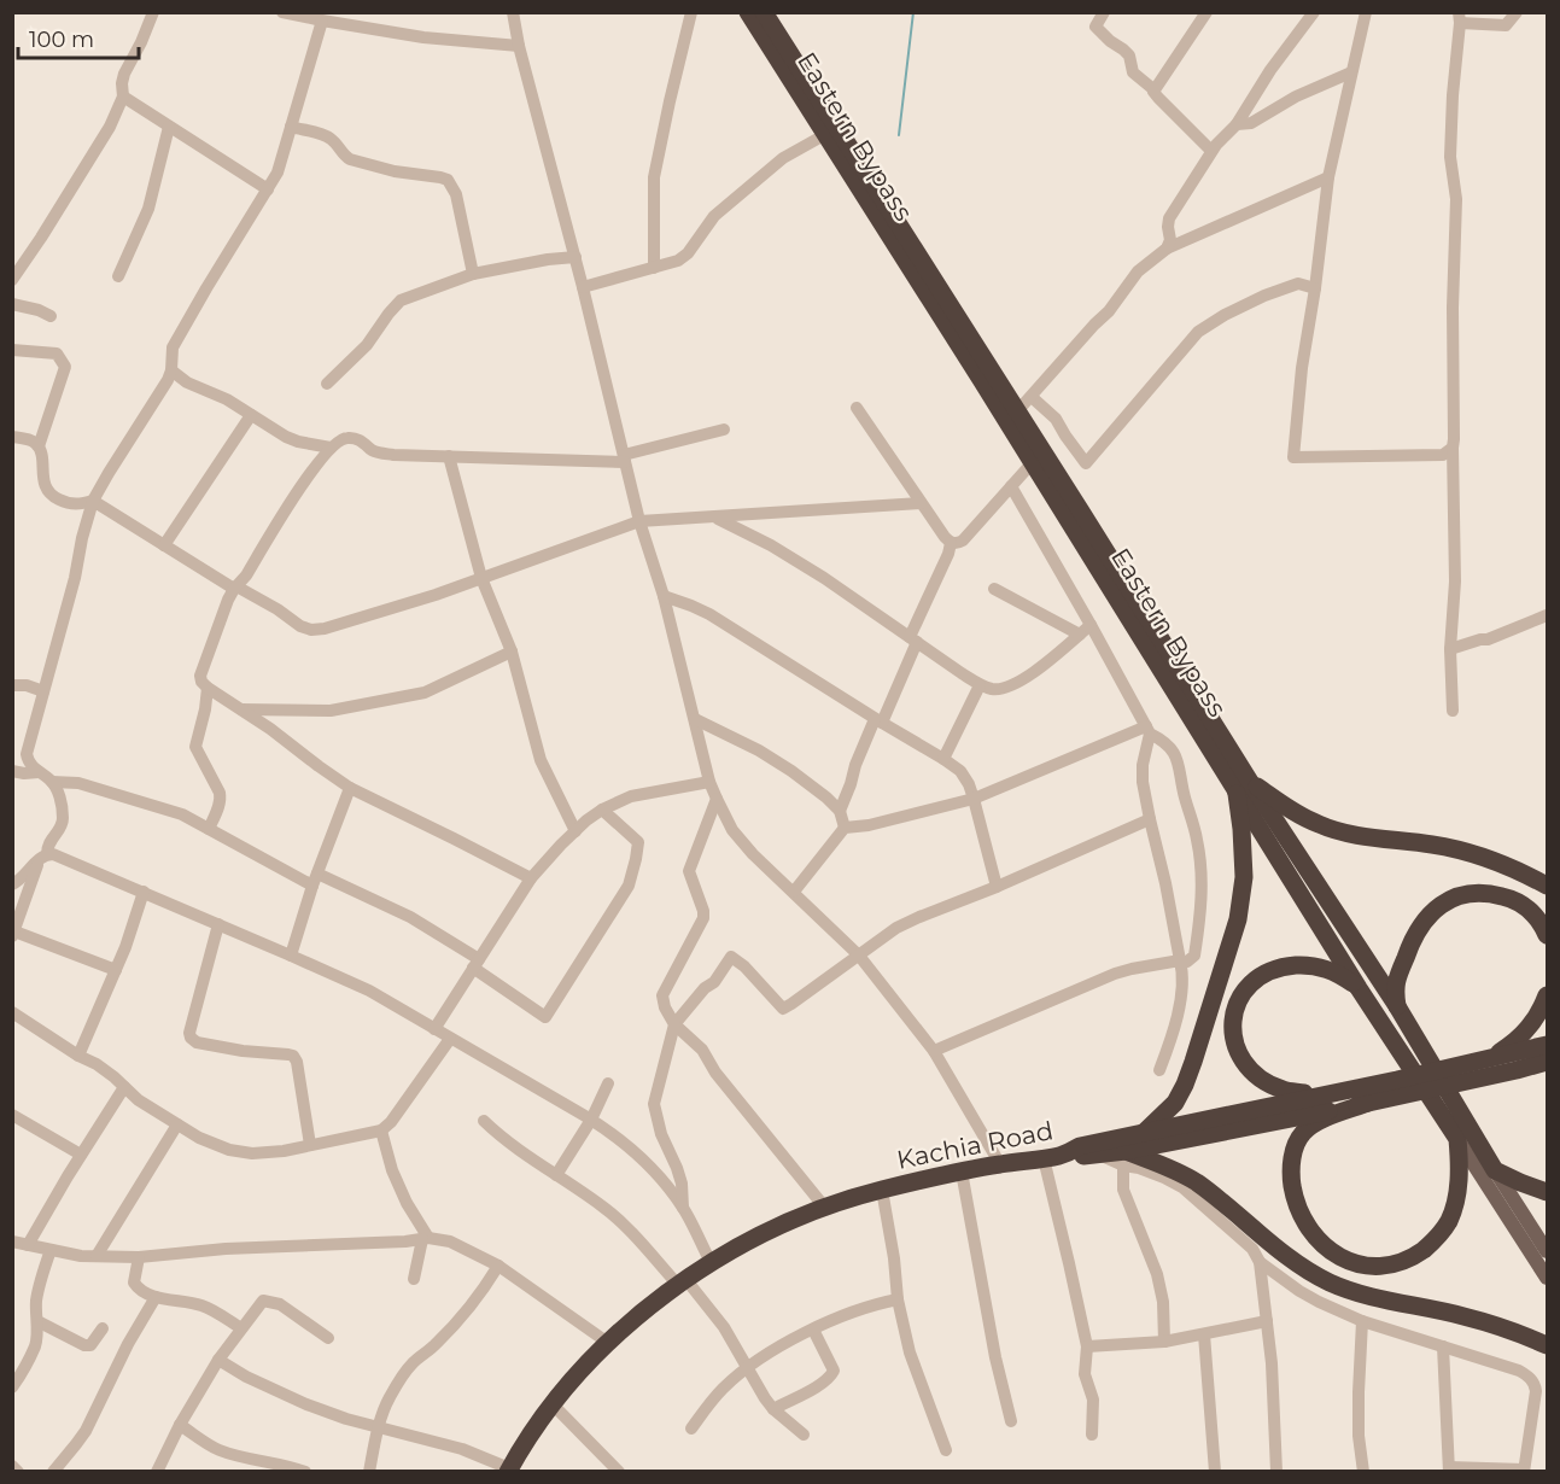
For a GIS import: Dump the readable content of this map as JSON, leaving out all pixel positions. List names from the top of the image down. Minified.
{"streets":{"highway":["Eastern Bypass","Kachia Road"]},"scale_bar":"100 m"}
